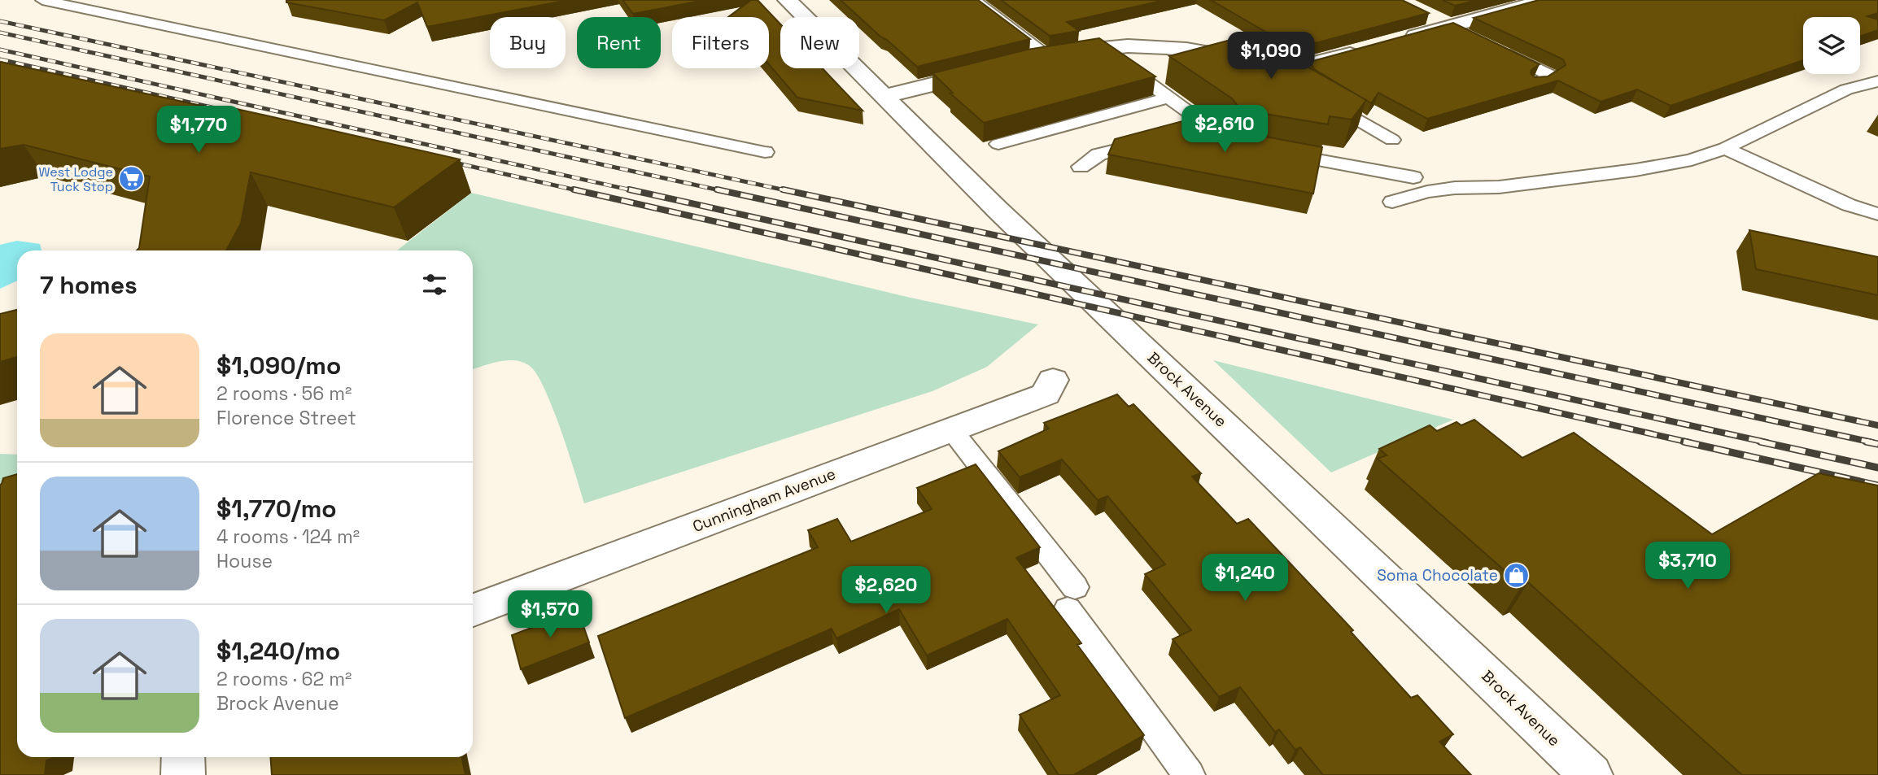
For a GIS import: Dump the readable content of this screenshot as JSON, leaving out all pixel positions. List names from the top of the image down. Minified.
{"streets":{"street":["Brock Avenue","Cunningham Avenue"]},"places":{"supermarket":["West Lodge Tuck Stop"],"shop":["Soma Chocolate"]},"page":{"chip":["Buy","Rent","Filters","New"],"price":["$1,090","$2,610","$1,770","$3,710","$1,240","$2,620","$1,570"],"heading":"7 homes","list":[{"name":"$1,090/mo","note":"2 rooms · 56 m² · Florence Street"},{"name":"$1,770/mo","note":"4 rooms · 124 m² · House"},{"name":"$1,240/mo","note":"2 rooms · 62 m² · Brock Avenue"}]}}
